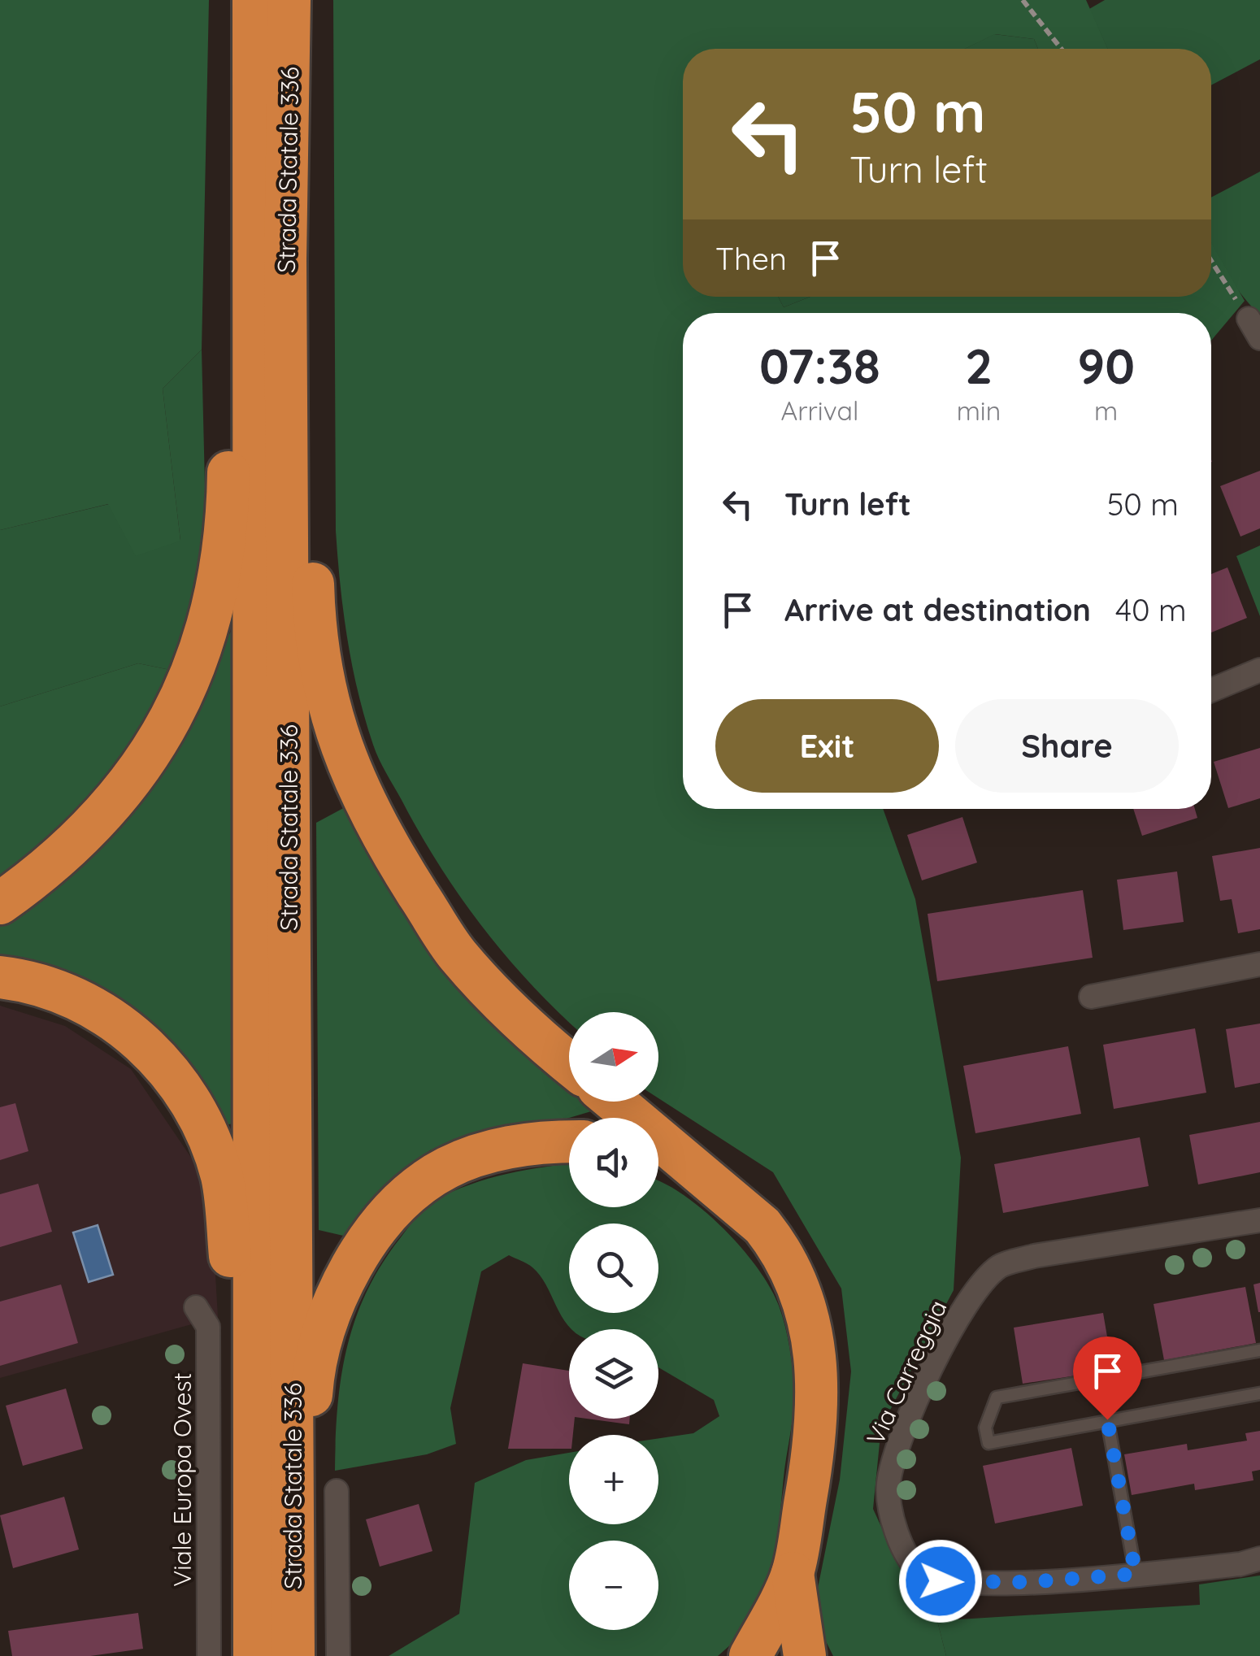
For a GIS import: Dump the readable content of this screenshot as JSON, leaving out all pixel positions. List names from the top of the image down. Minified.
{"streets":{"highway":["Strada Statale 336"],"street":["Via Carreggia","Viale Europa Ovest"]},"north":"right","page":{"turn":["50 m","Turn left"],"then":"Then","eta":["07:38","Arrival","2","min","90","m"],"list":[{"name":"Turn left","value":"50 m"},{"name":"Arrive at destination","value":"40 m"}],"buttons":["Exit","Share"],"map_buttons":["+","−"]}}
